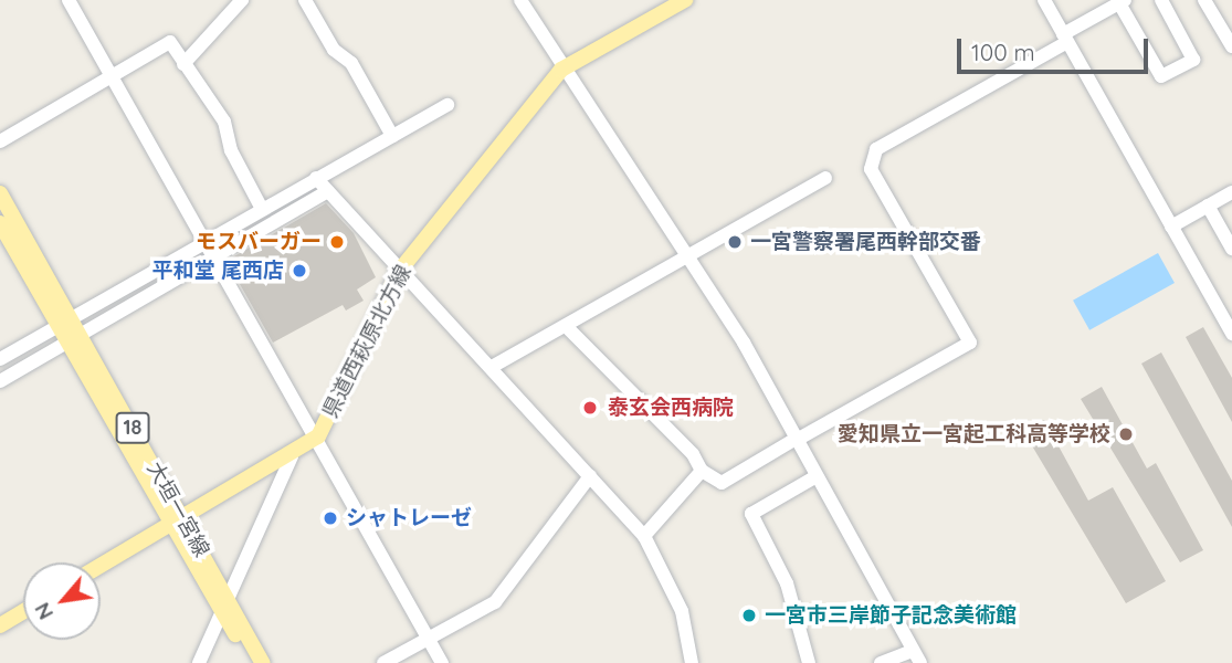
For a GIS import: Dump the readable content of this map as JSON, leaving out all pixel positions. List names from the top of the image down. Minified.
{"streets":{"main road":["県道西萩原北方線","18","大垣一宮線"]},"crossings":[["県道西萩原北方線","大垣一宮線"]],"places":["モスバーガー","一宮警察署尾西幹部交番","平和堂 尾西店","泰玄会西病院","愛知県立一宮起工科高等学校","シャトレーゼ","一宮市三岸節子記念美術館"],"scale_bar":"100 m","north":"bottom left"}
